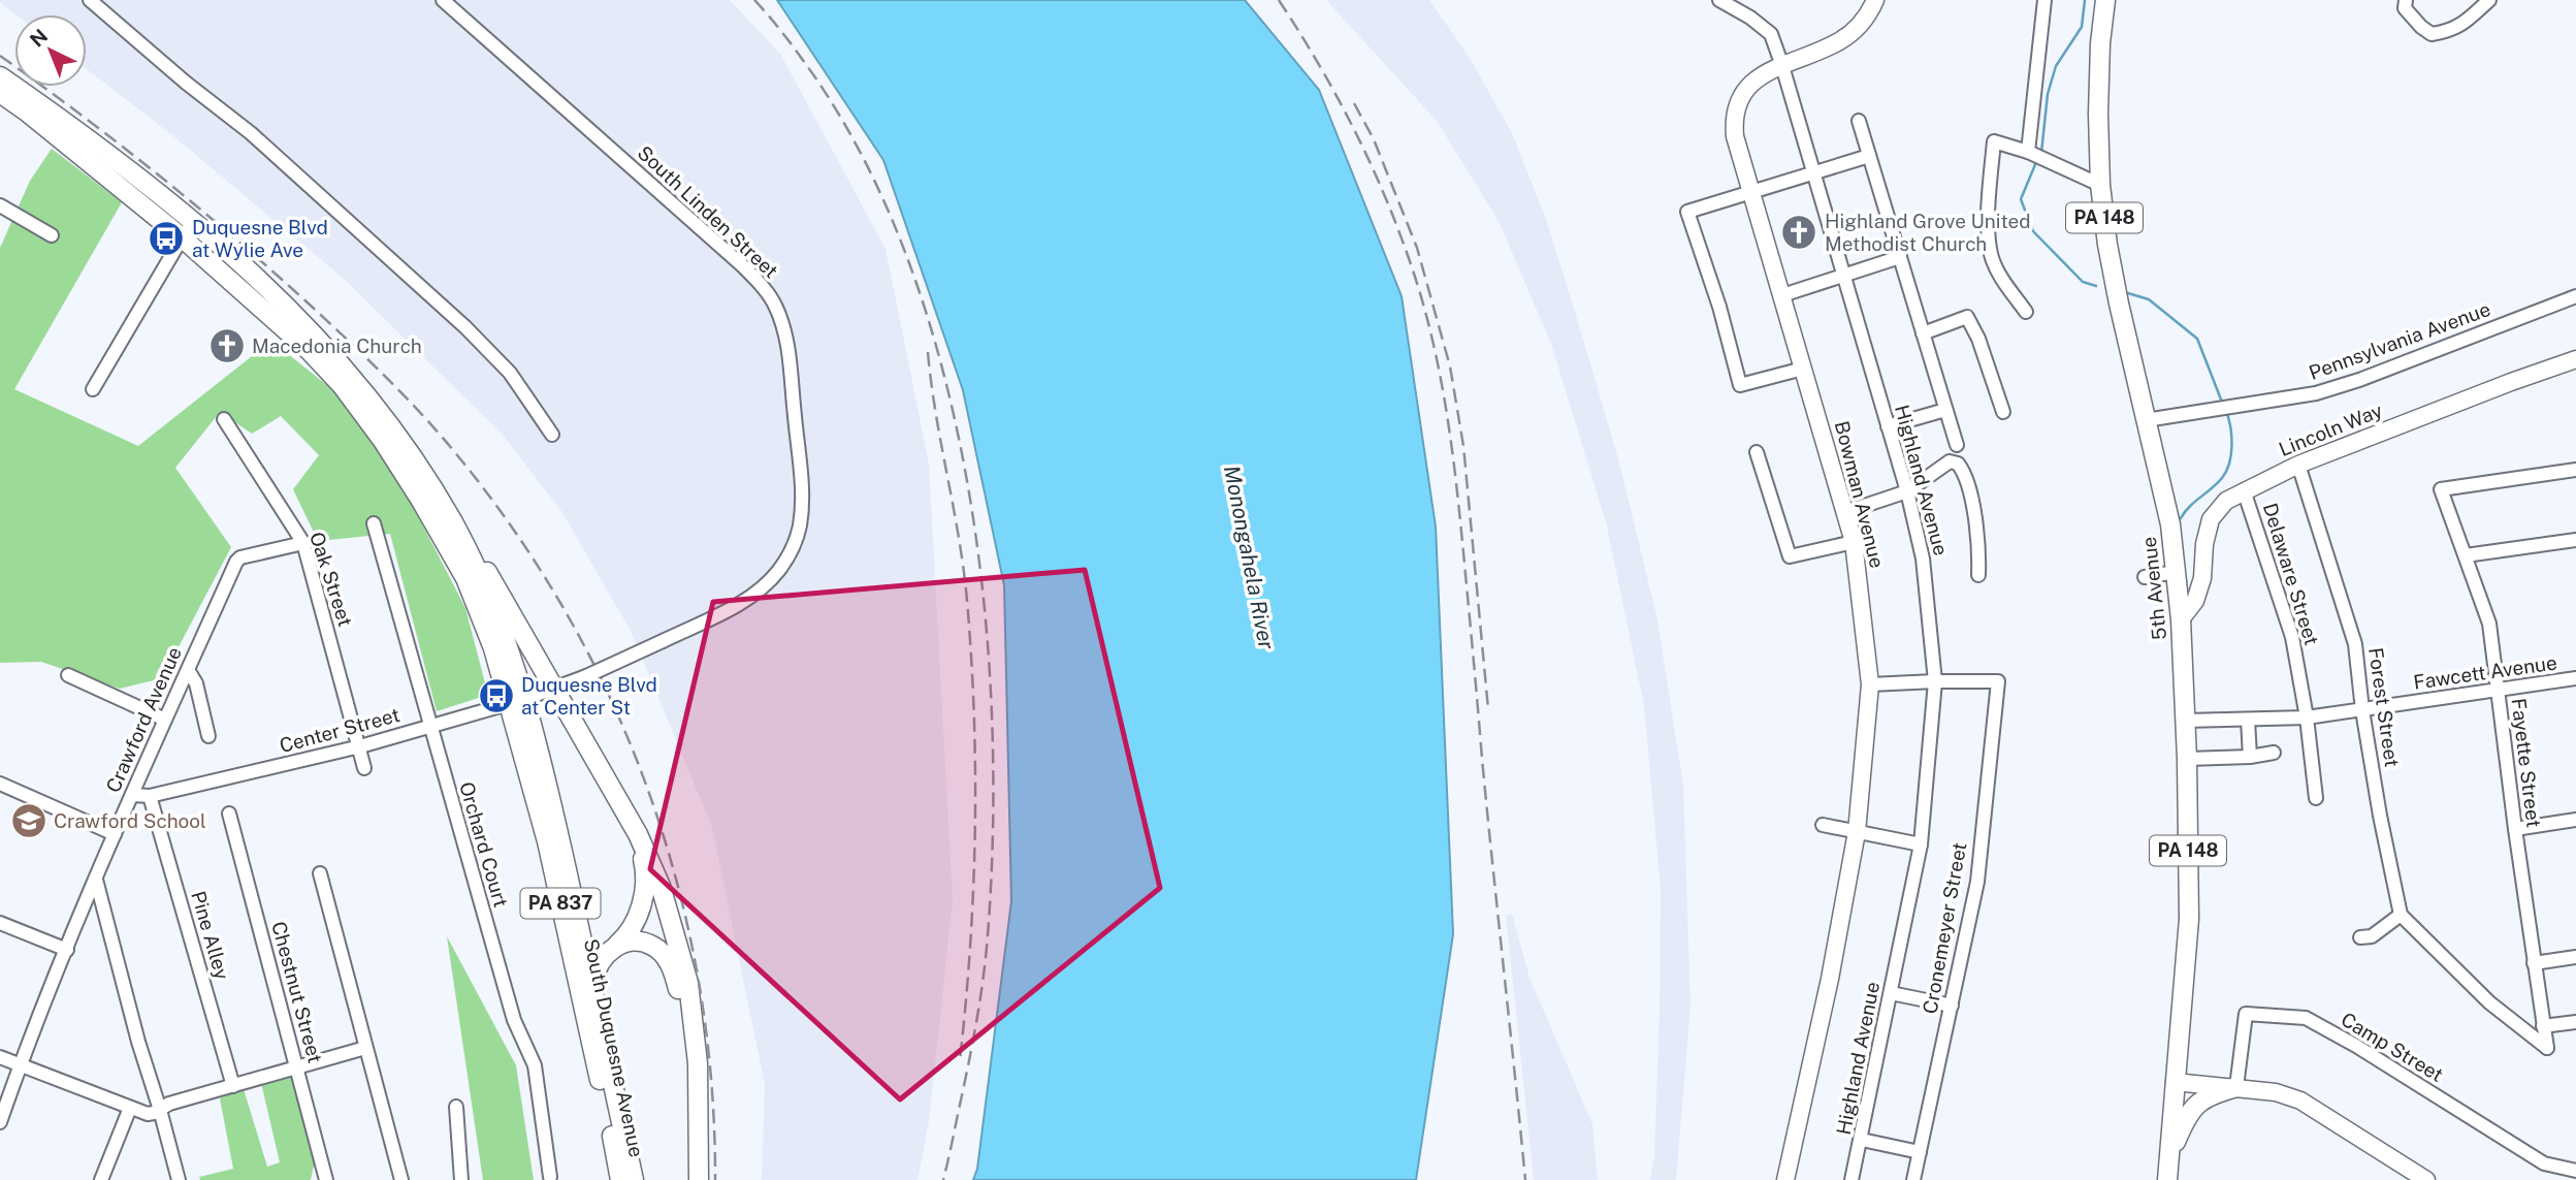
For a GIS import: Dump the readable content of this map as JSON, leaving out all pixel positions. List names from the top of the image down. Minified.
{"streets":{"main road":["PA 148","Lincoln Way","Bowman Avenue","5th Avenue","PA 837","South Duquesne Avenue"],"street":["South Linden Street","Pennsylvania Avenue","Highland Avenue","Delaware Street","Oak Street","Fawcett Avenue","Forest Street","Crawford Avenue","Center Street","Fayette Street","Orchard Court","Cronemeyer Street","Pine Alley","Chestnut Street","Camp Street"]},"crossings":[["South Linden Street","Center Street"],["South Linden Street","PA 837"],["Pennsylvania Avenue","5th Avenue"],["Lincoln Way","Delaware Street"],["Lincoln Way","5th Avenue"],["Lincoln Way","Forest Street"],["Highland Avenue","Bowman Avenue"],["Highland Avenue","Cronemeyer Street"],["Delaware Street","Fawcett Avenue"],["Oak Street","Crawford Avenue"],["Oak Street","Center Street"],["5th Avenue","Fawcett Avenue"],["Fawcett Avenue","Forest Street"],["Fawcett Avenue","Fayette Street"],["Forest Street","Fayette Street"],["Crawford Avenue","Center Street"],["Center Street","Orchard Court"],["Center Street","PA 837"],["Center Street","Pine Alley"],["Center Street","South Duquesne Avenue"],["PA 837","South Duquesne Avenue"]],"water":["Monongahela River"],"places":{"church":["Highland Grove United Methodist Church","Macedonia Church"],"bus stop":["Duquesne Blvd at Wylie Ave","Duquesne Blvd at Center St"],"school or university":["Crawford School"]},"north":"top left"}
